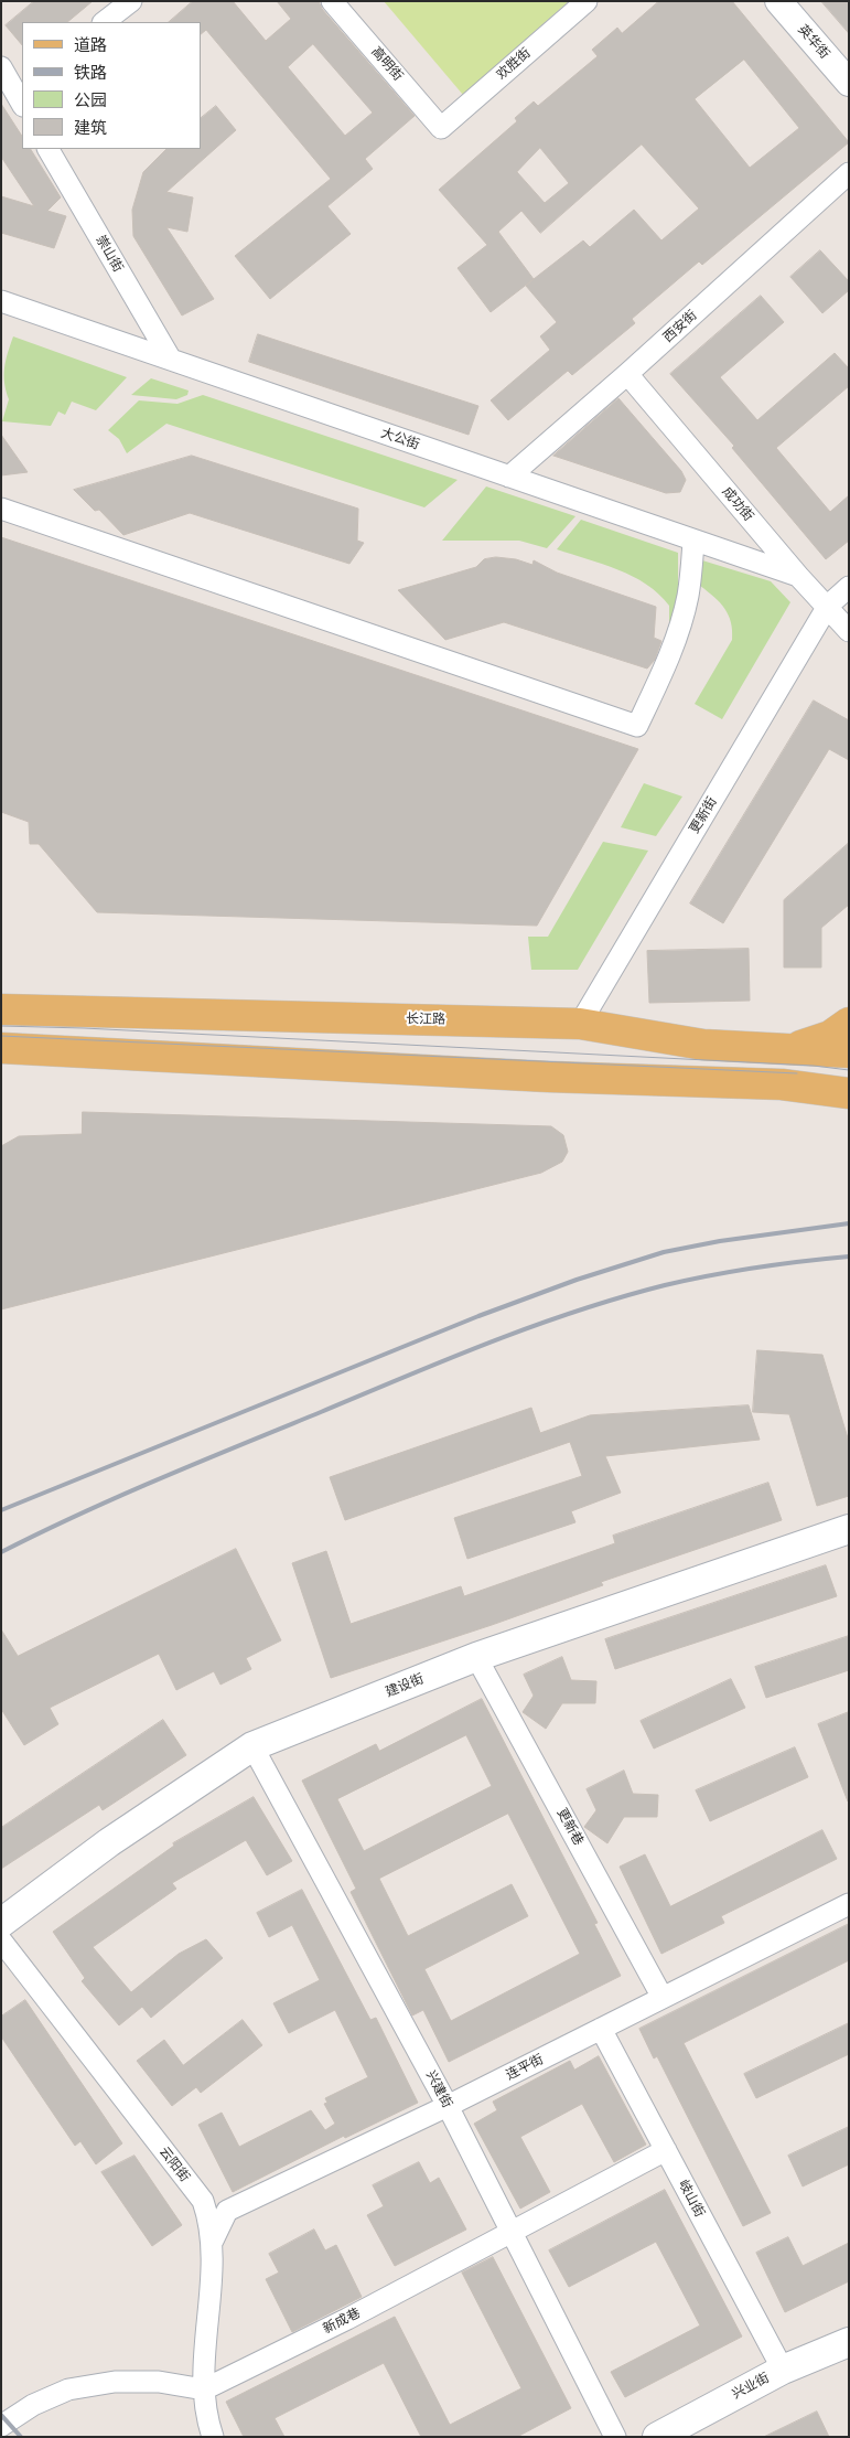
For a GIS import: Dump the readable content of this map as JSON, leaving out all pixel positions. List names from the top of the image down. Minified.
{"streets":{"main road":["长江路","建设街","兴业街"],"street":["英华街","高明街","欢胜街","崇山街","西安街","大公街","成功街","更新街","更新巷","连平街","兴建街","云阳街","岐山街","新成巷"]},"crossings":[["高明街","欢胜街"],["崇山街","大公街"],["西安街","大公街"],["西安街","成功街"],["大公街","成功街"],["成功街","更新街"],["更新街","长江路"],["建设街","更新巷"],["建设街","兴建街"],["更新巷","连平街"],["连平街","兴建街"],["连平街","云阳街"],["连平街","岐山街"],["兴建街","新成巷"],["云阳街","新成巷"],["岐山街","新成巷"],["岐山街","兴业街"]],"legend":["道路","铁路","公园","建筑"]}
